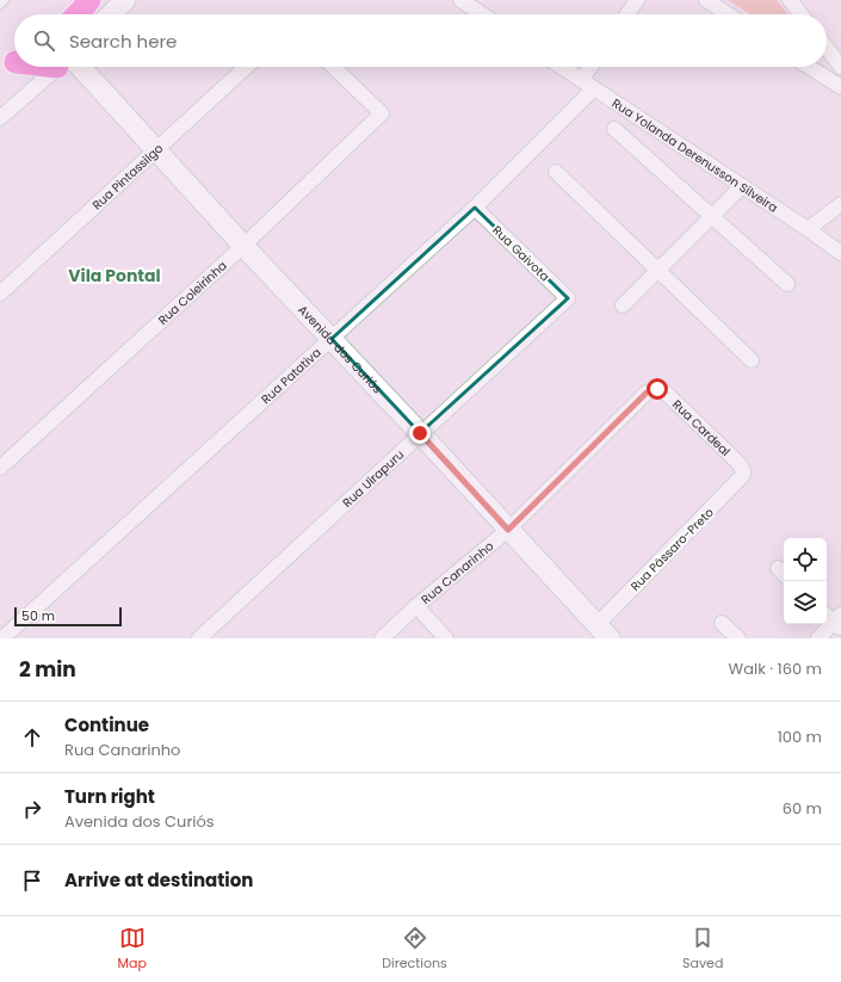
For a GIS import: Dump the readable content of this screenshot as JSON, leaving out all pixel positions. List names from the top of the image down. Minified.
{"streets":{"street":["Rua Yolanda Derenusson Silveira","Rua Pintassilgo","Rua Gaivota","Rua Coleirinha","Avenida dos Curiós","Rua Patativa","Rua Cardeal","Rua Uirapuru","Rua Pássaro-Preto","Rua Canarinho"]},"crossings":[["Rua Yolanda Derenusson Silveira","Rua Patativa"],["Rua Pintassilgo","Avenida dos Curiós"],["Rua Gaivota","Rua Patativa"],["Rua Gaivota","Rua Uirapuru"],["Rua Coleirinha","Avenida dos Curiós"],["Avenida dos Curiós","Rua Patativa"],["Avenida dos Curiós","Rua Uirapuru"],["Avenida dos Curiós","Rua Pássaro-Preto"],["Avenida dos Curiós","Rua Canarinho"],["Rua Cardeal","Rua Pássaro-Preto"],["Rua Cardeal","Rua Canarinho"]],"districts":["Vila Pontal"],"scale_bar":"50 m","page":{"search":"Search here","scale":"50 m","heading":["2 min","Walk · 160 m"],"list":[["Continue","Rua Canarinho","100 m"],["Turn right","Avenida dos Curiós","60 m"],"Arrive at destination"],"nav":["Map","Directions","Saved"]}}
